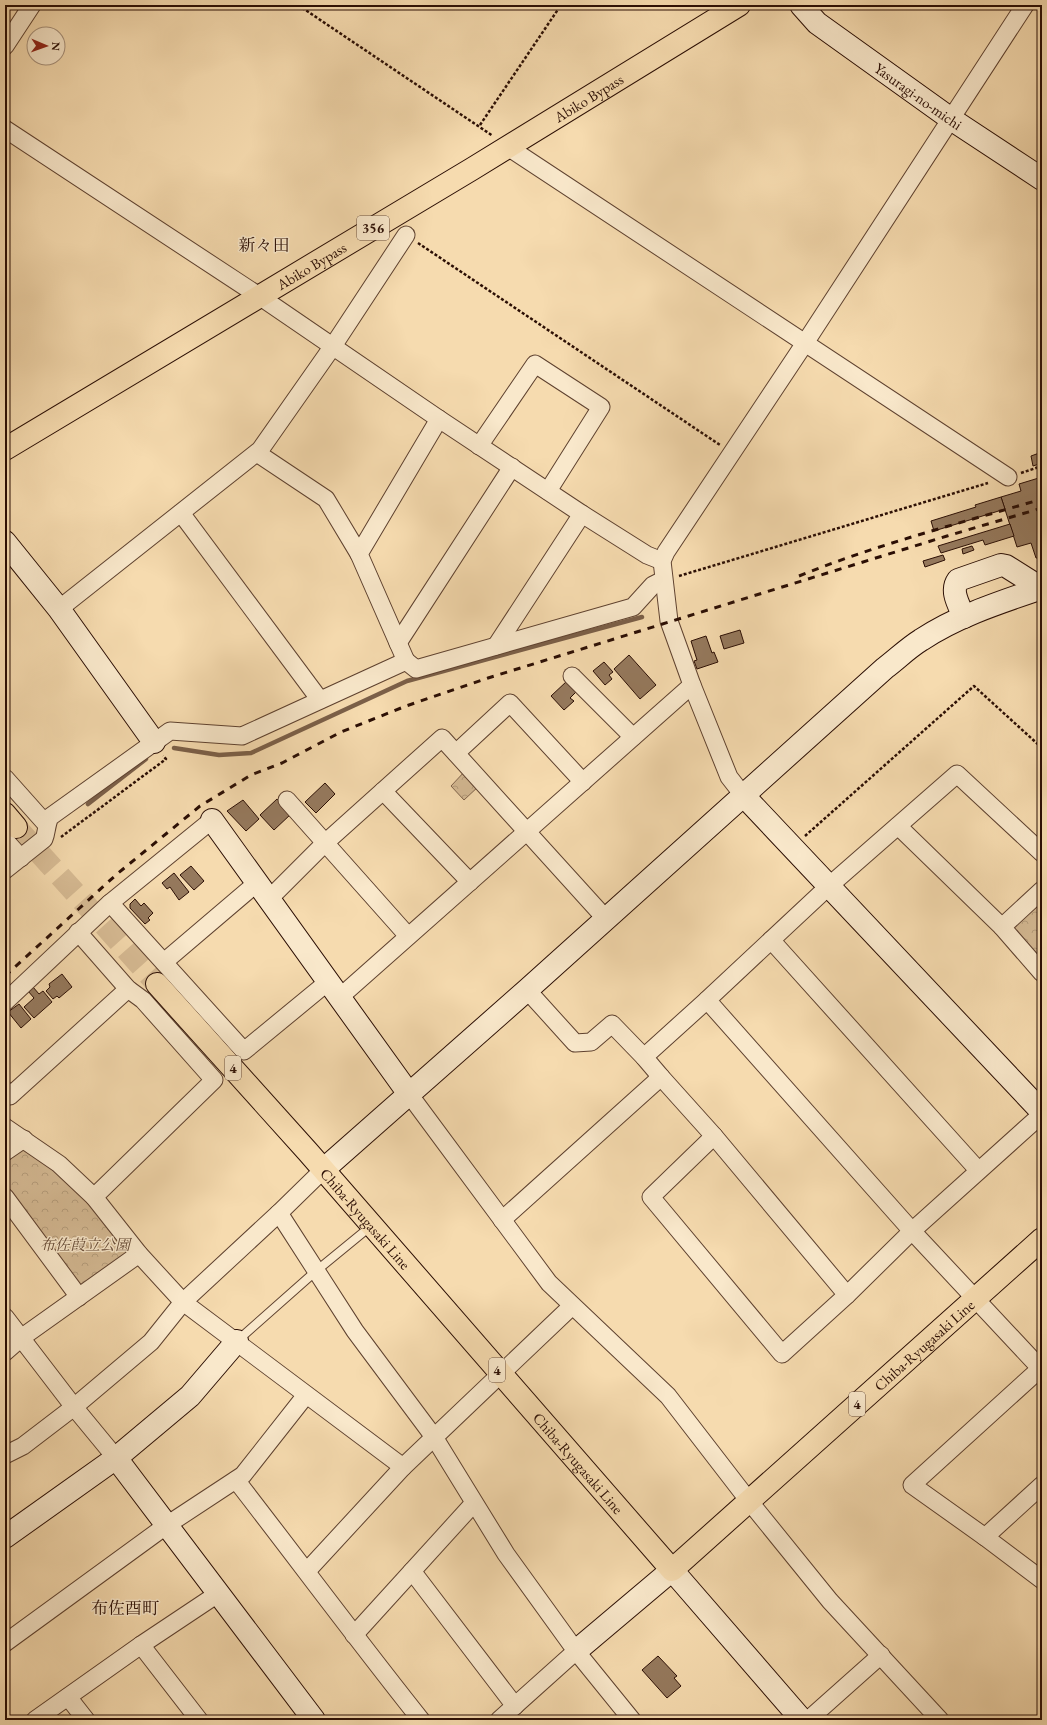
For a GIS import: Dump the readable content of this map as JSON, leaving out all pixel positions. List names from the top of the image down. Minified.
{"streets":{"main road":["Abiko Bypass","356","4","Chiba-Ryugasaki Line"],"street":["Yasuragi-no-michi"]},"districts":["新々田","布佐酉町"],"parks":["布佐葭立公園"],"north":"right"}
